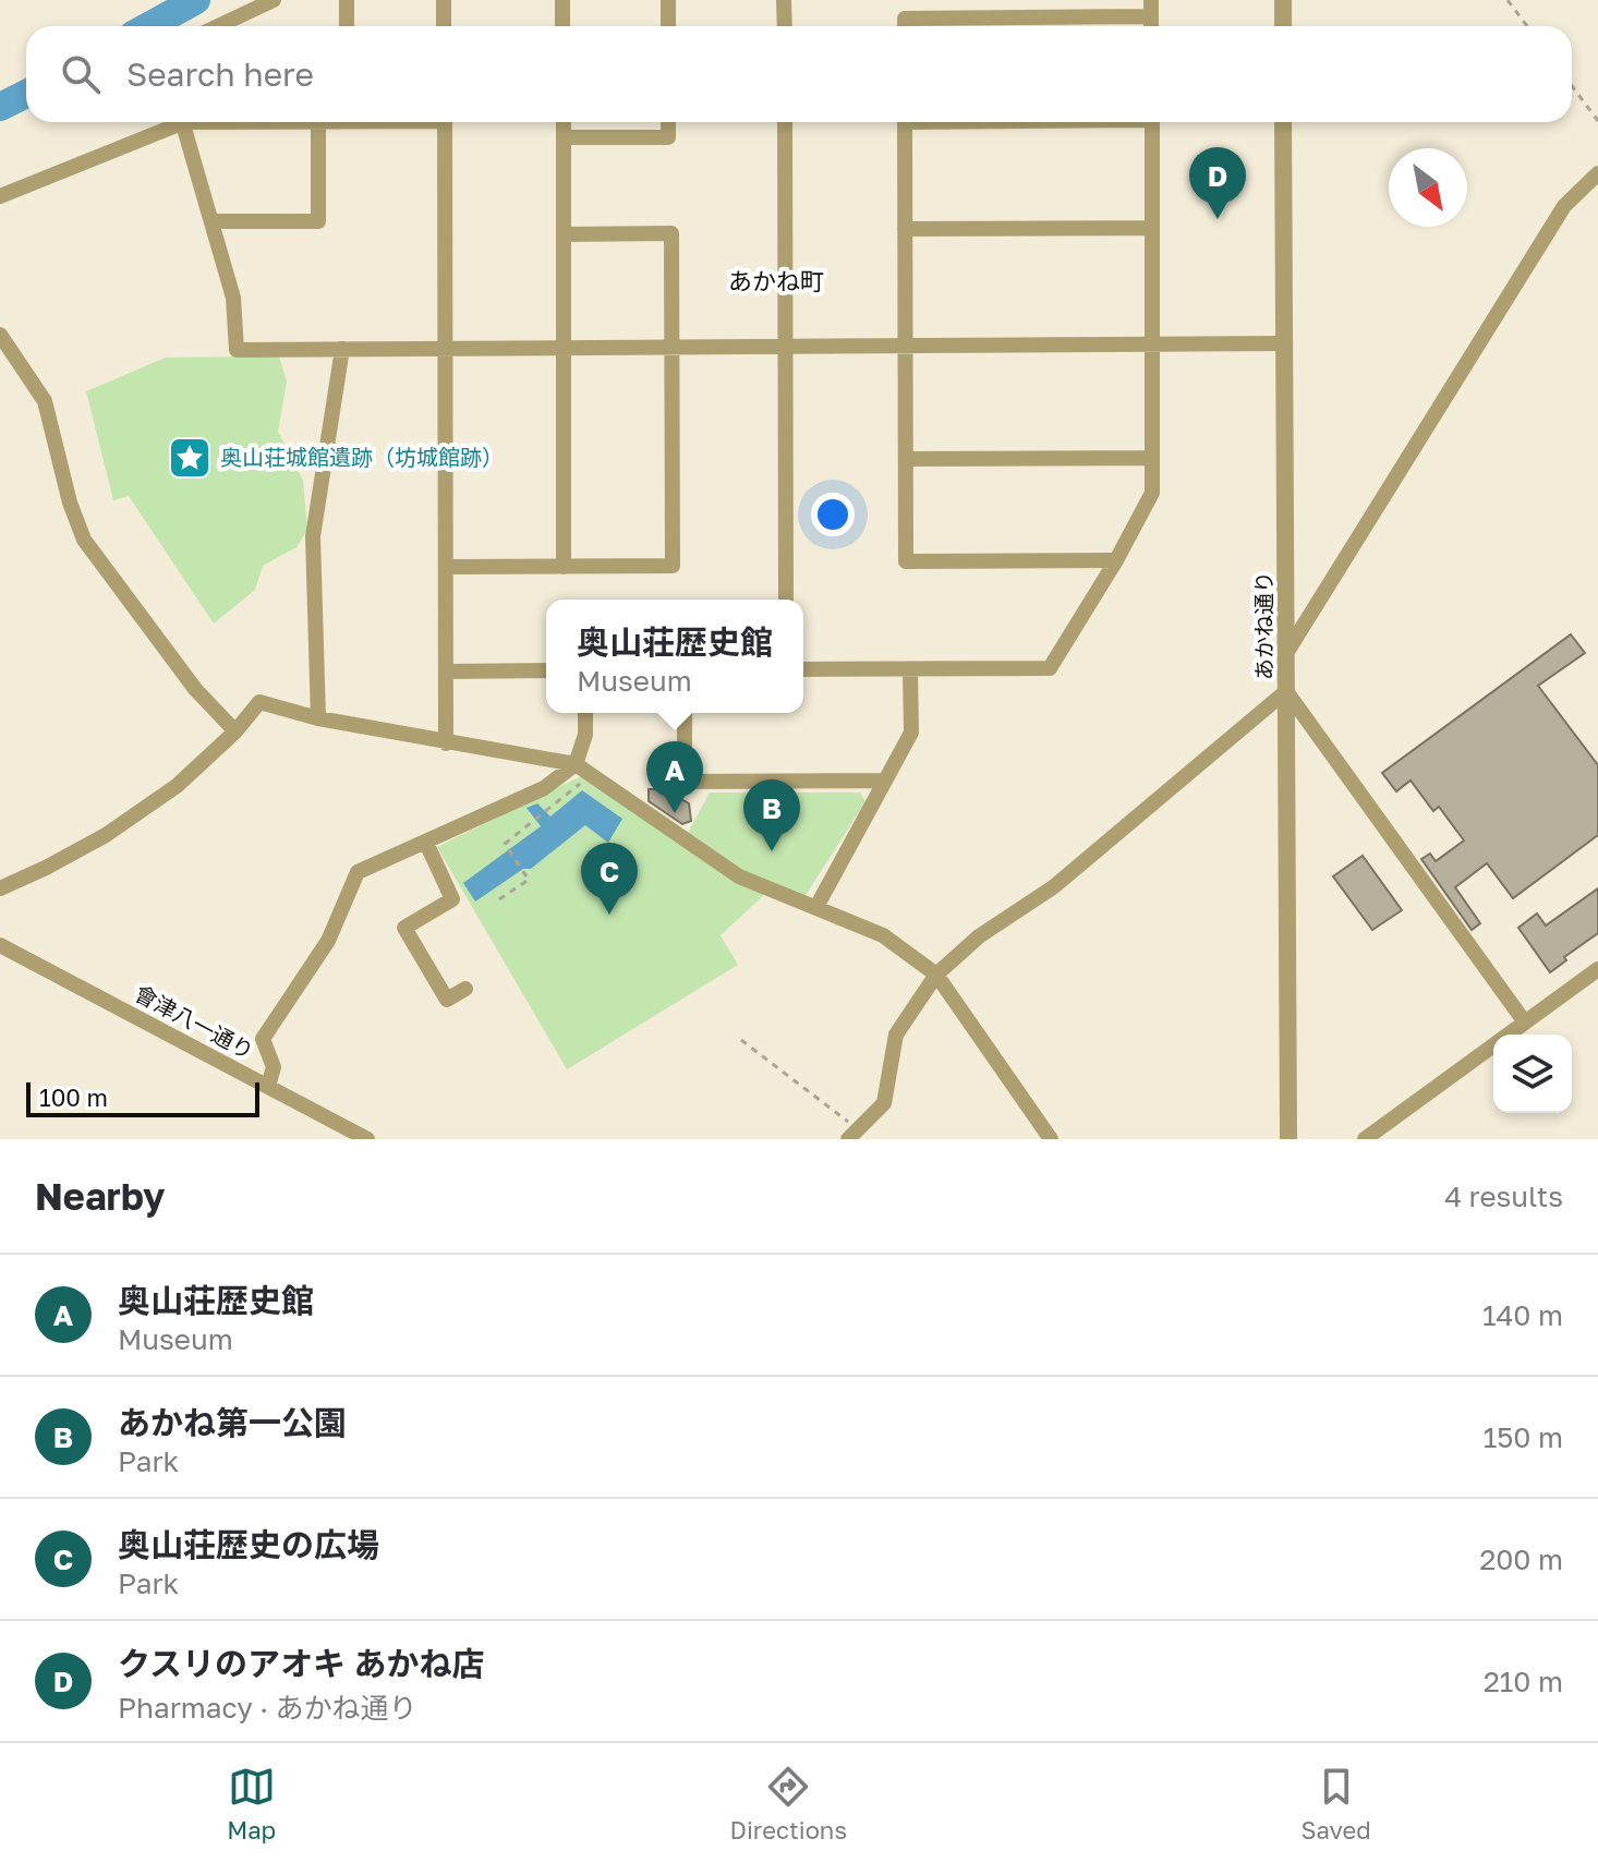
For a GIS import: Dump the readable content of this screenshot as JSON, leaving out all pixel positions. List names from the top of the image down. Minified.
{"streets":{"street":["あかね通り","會津八一通り"]},"districts":["あかね町"],"places":{"place":["奥山荘城館遺跡（坊城館跡）"]},"scale_bar":"100 m","north":"bottom right","page":{"search":"Search here","pins":["D","A","B","C"],"popup":["奥山荘歴史館","Museum"],"scale":"100 m","heading":["Nearby","4 results"],"list":[{"mark":"A","name":"奥山荘歴史館","note":"Museum","value":"140 m"},{"mark":"B","name":"あかね第一公園","note":"Park","value":"150 m"},{"mark":"C","name":"奥山荘歴史の広場","note":"Park","value":"200 m"},{"mark":"D","name":"クスリのアオキ あかね店","note":"Pharmacy · あかね通り","value":"210 m"}],"nav":["Map","Directions","Saved"]}}
